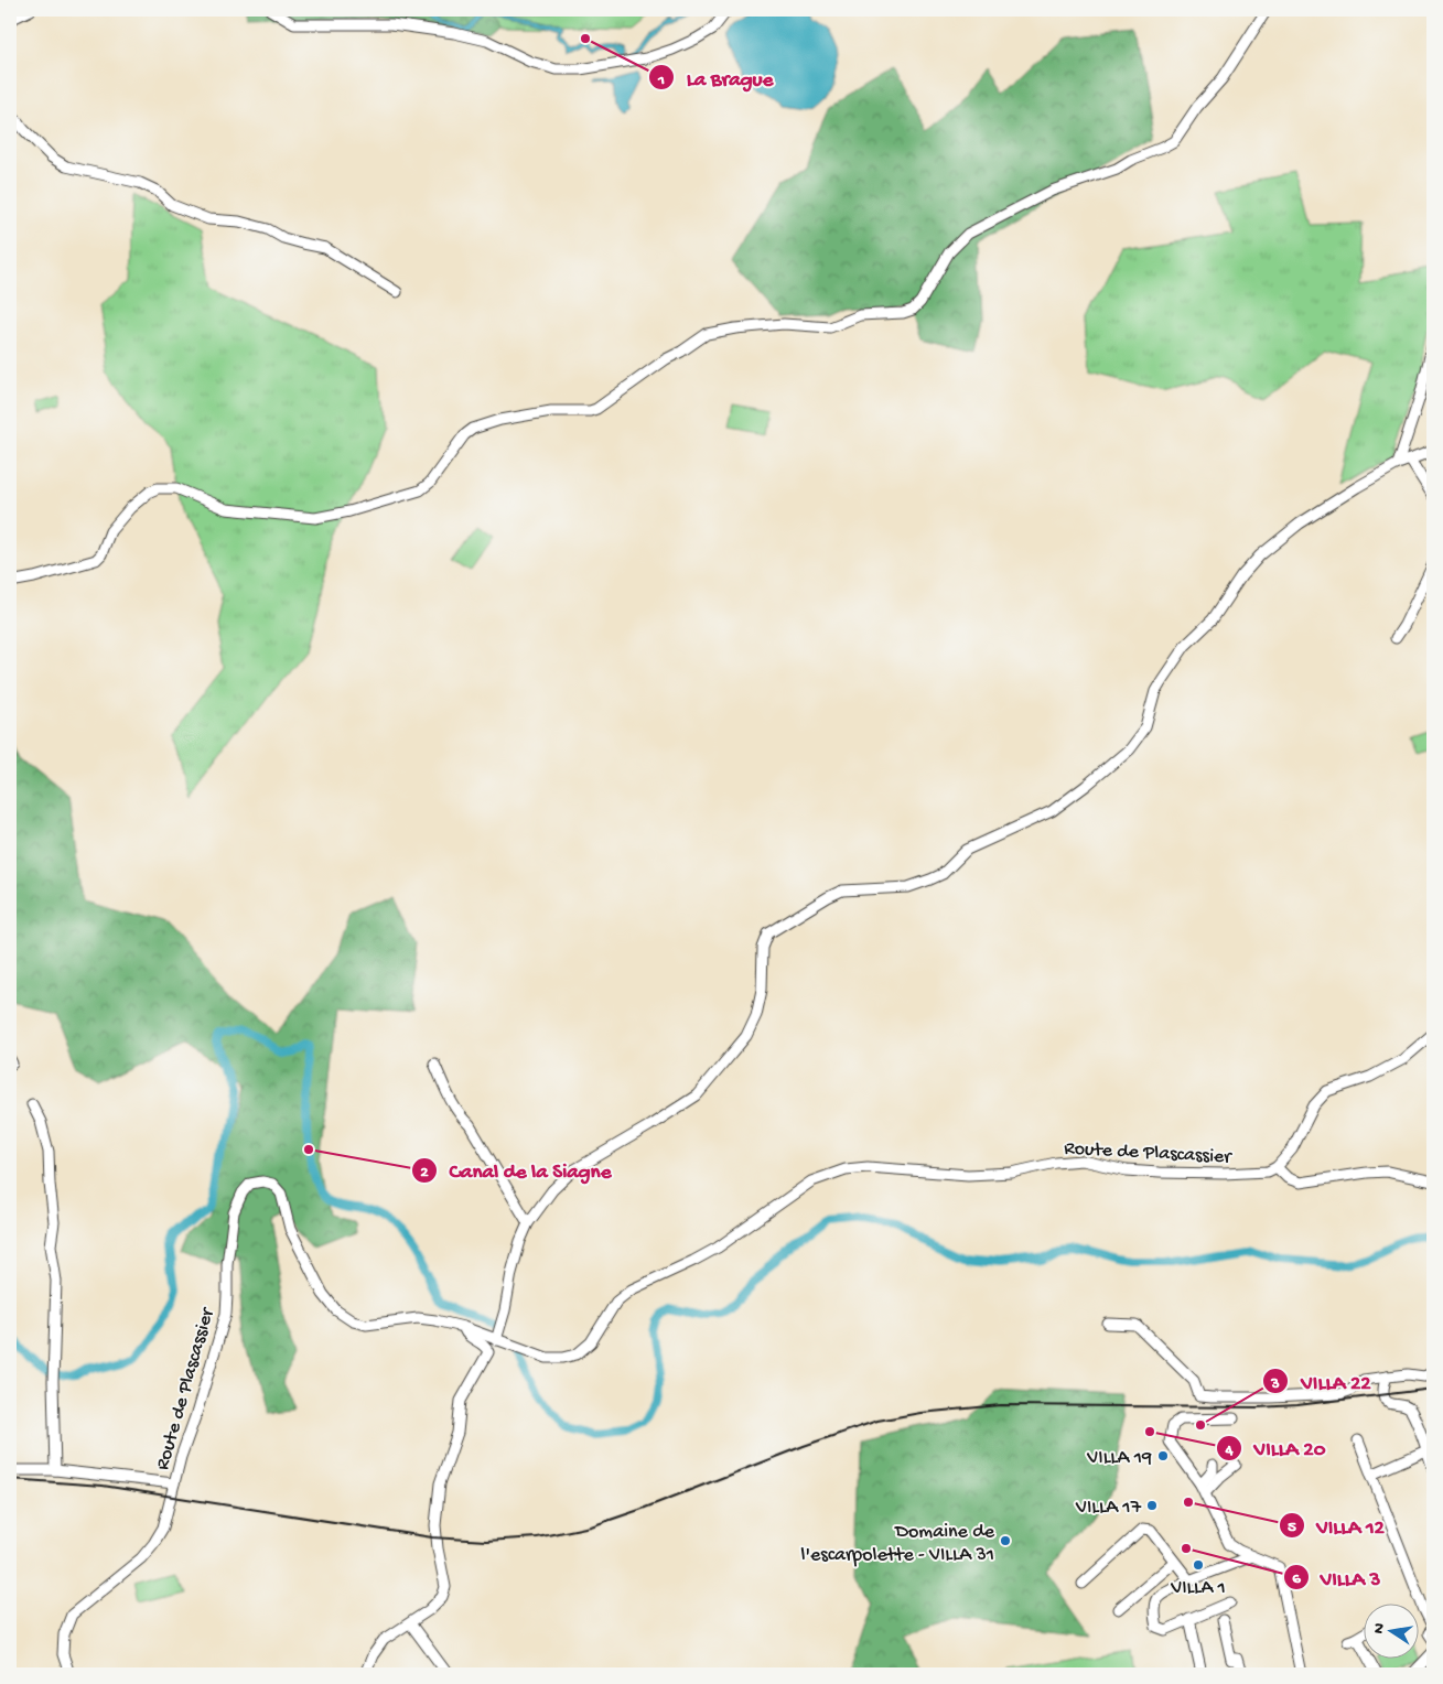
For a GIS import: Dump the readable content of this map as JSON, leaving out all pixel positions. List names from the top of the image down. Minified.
{"streets":{"street":["Route de Plascassier"]},"places":["La Brague","Canal de la Siagne","VILLA 22","VILLA 20","VILLA 19","VILLA 12","VILLA 17","Domaine de l'escarpolette - VILLA 31","VILLA 3","VILLA 1"],"north":"left"}
